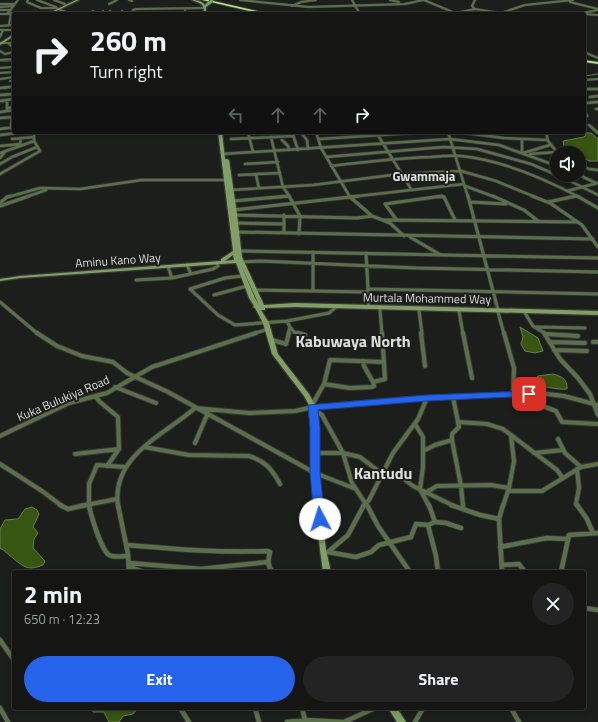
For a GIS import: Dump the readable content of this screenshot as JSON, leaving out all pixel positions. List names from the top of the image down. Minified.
{"streets":{"main road":["Aminu Kano Way","Murtala Mohammed Way"],"street":["Kuka Bulukiya Road"]},"districts":["Gwammaja","Kabuwaya North","Kantudu"],"page":{"turn":["260 m","Turn right"],"heading":["2 min","650 m · 12:23"],"buttons":["Exit","Share"]}}
